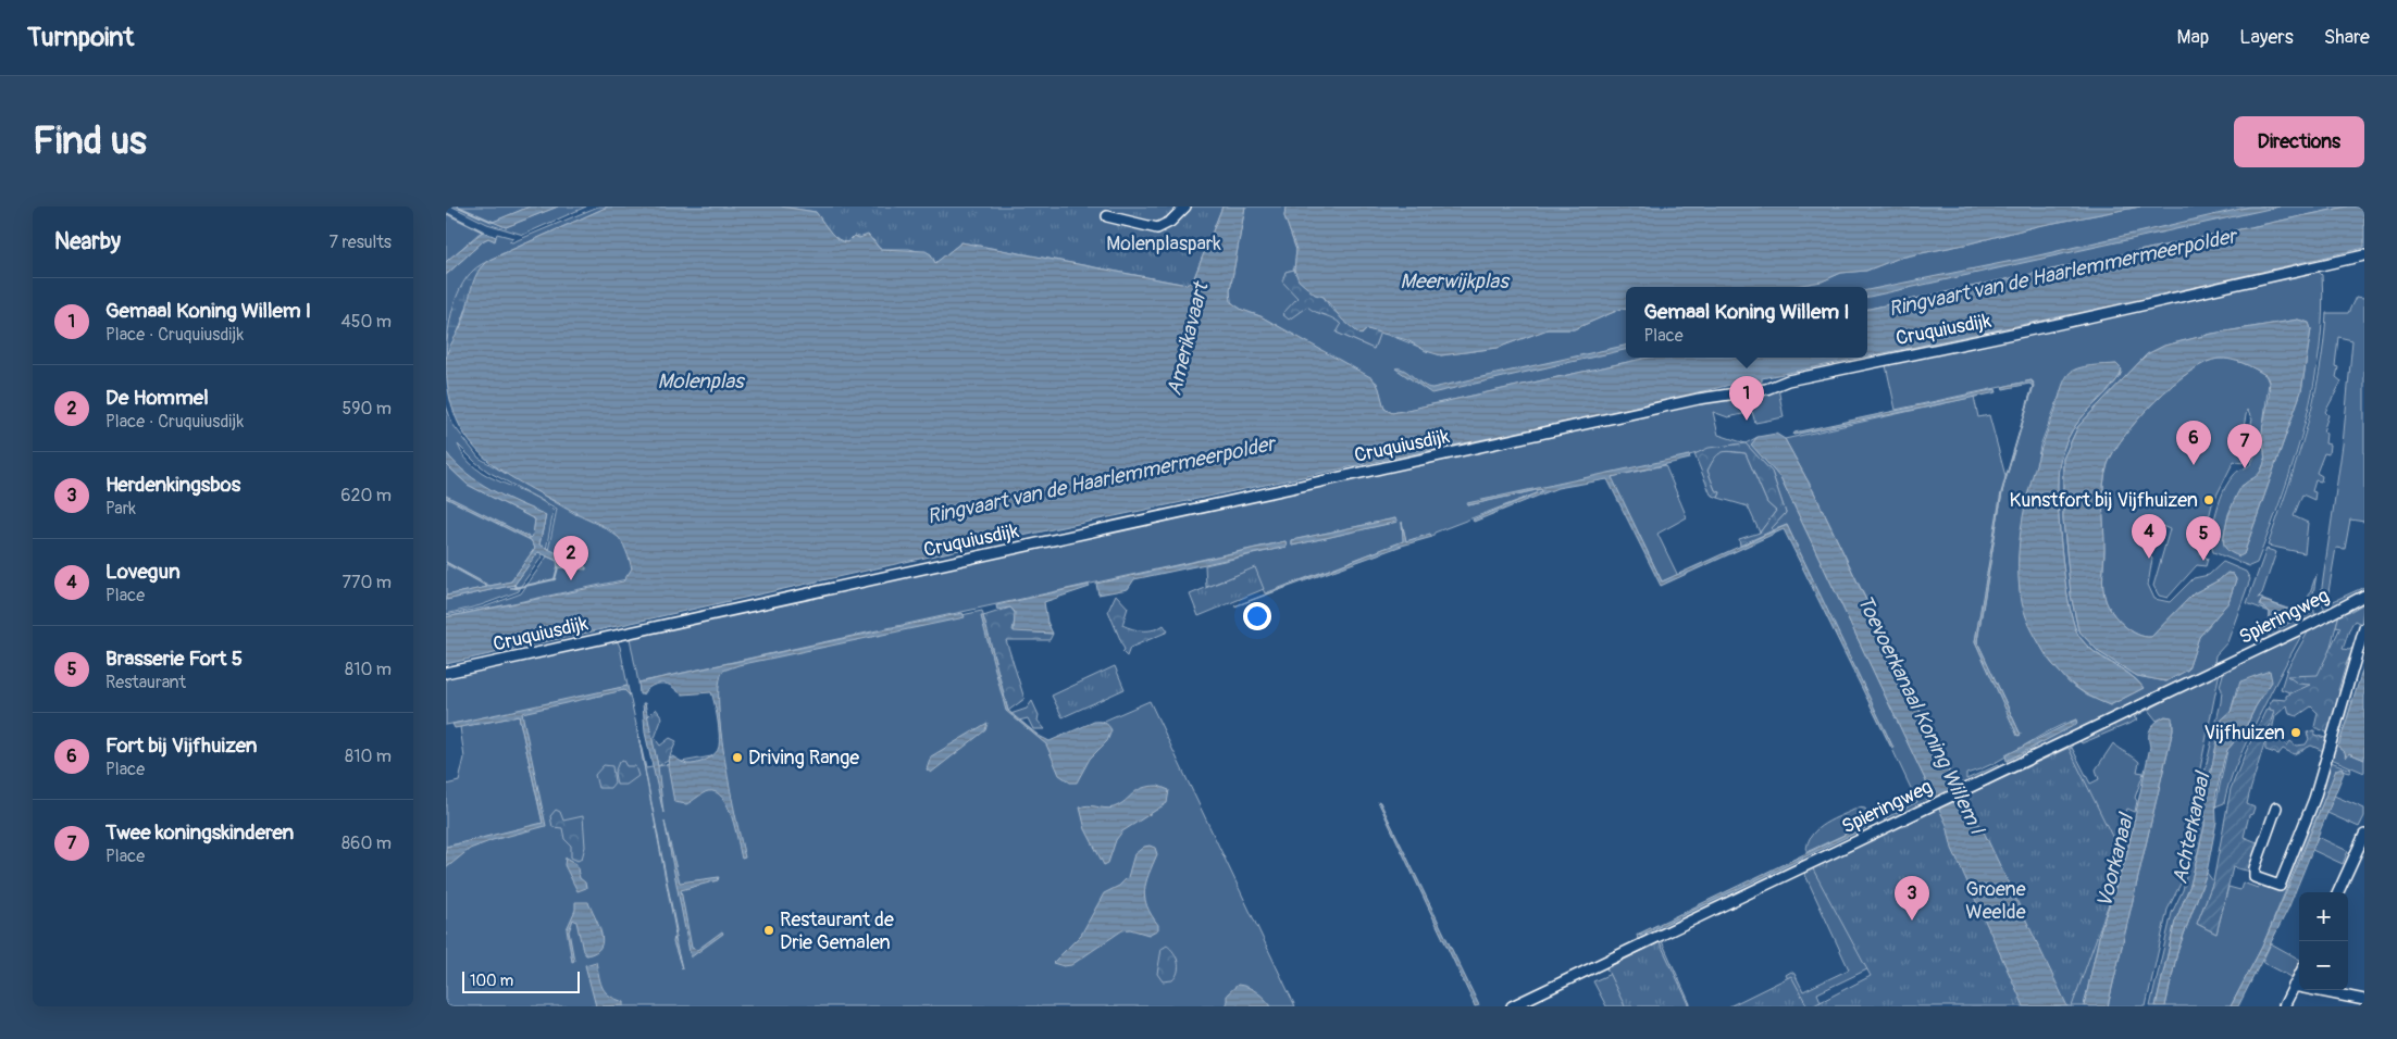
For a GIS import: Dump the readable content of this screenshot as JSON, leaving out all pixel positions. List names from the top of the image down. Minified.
{"streets":{"street":["Cruquiusdijk","Spieringweg"]},"water":["Ringvaart van de Haarlemmermeerpolder","Meerwijkplas","Amerikavaart","Molenplas","Toevoerkanaal Koning Willem I","Achterkanaal","Voorkanaal"],"parks":["Molenplaspark","Groene Weelde"],"places":["Kunstfort bij Vijfhuizen","Vijfhuizen","Driving Range","Restaurant de Drie Gemalen"],"scale_bar":"100 m","page":{"header":"Turnpoint","nav":["Map","Layers","Share"],"buttons":"Directions","title":"Find us","heading":["Nearby","7 results"],"list":[{"mark":"1","name":"Gemaal Koning Willem I","note":"Place · Cruquiusdijk","value":"450 m"},{"mark":"2","name":"De Hommel","note":"Place · Cruquiusdijk","value":"590 m"},{"mark":"3","name":"Herdenkingsbos","note":"Park","value":"620 m"},{"mark":"4","name":"Lovegun","note":"Place","value":"770 m"},{"mark":"5","name":"Brasserie Fort 5","note":"Restaurant","value":"810 m"},{"mark":"6","name":"Fort bij Vijfhuizen","note":"Place","value":"810 m"},{"mark":"7","name":"Twee koningskinderen","note":"Place","value":"860 m"}],"popup":["Gemaal Koning Willem I","Place"],"pins":["1","6","7","4","5","2","3"],"map_buttons":["+","−"],"scale":"100 m"}}
